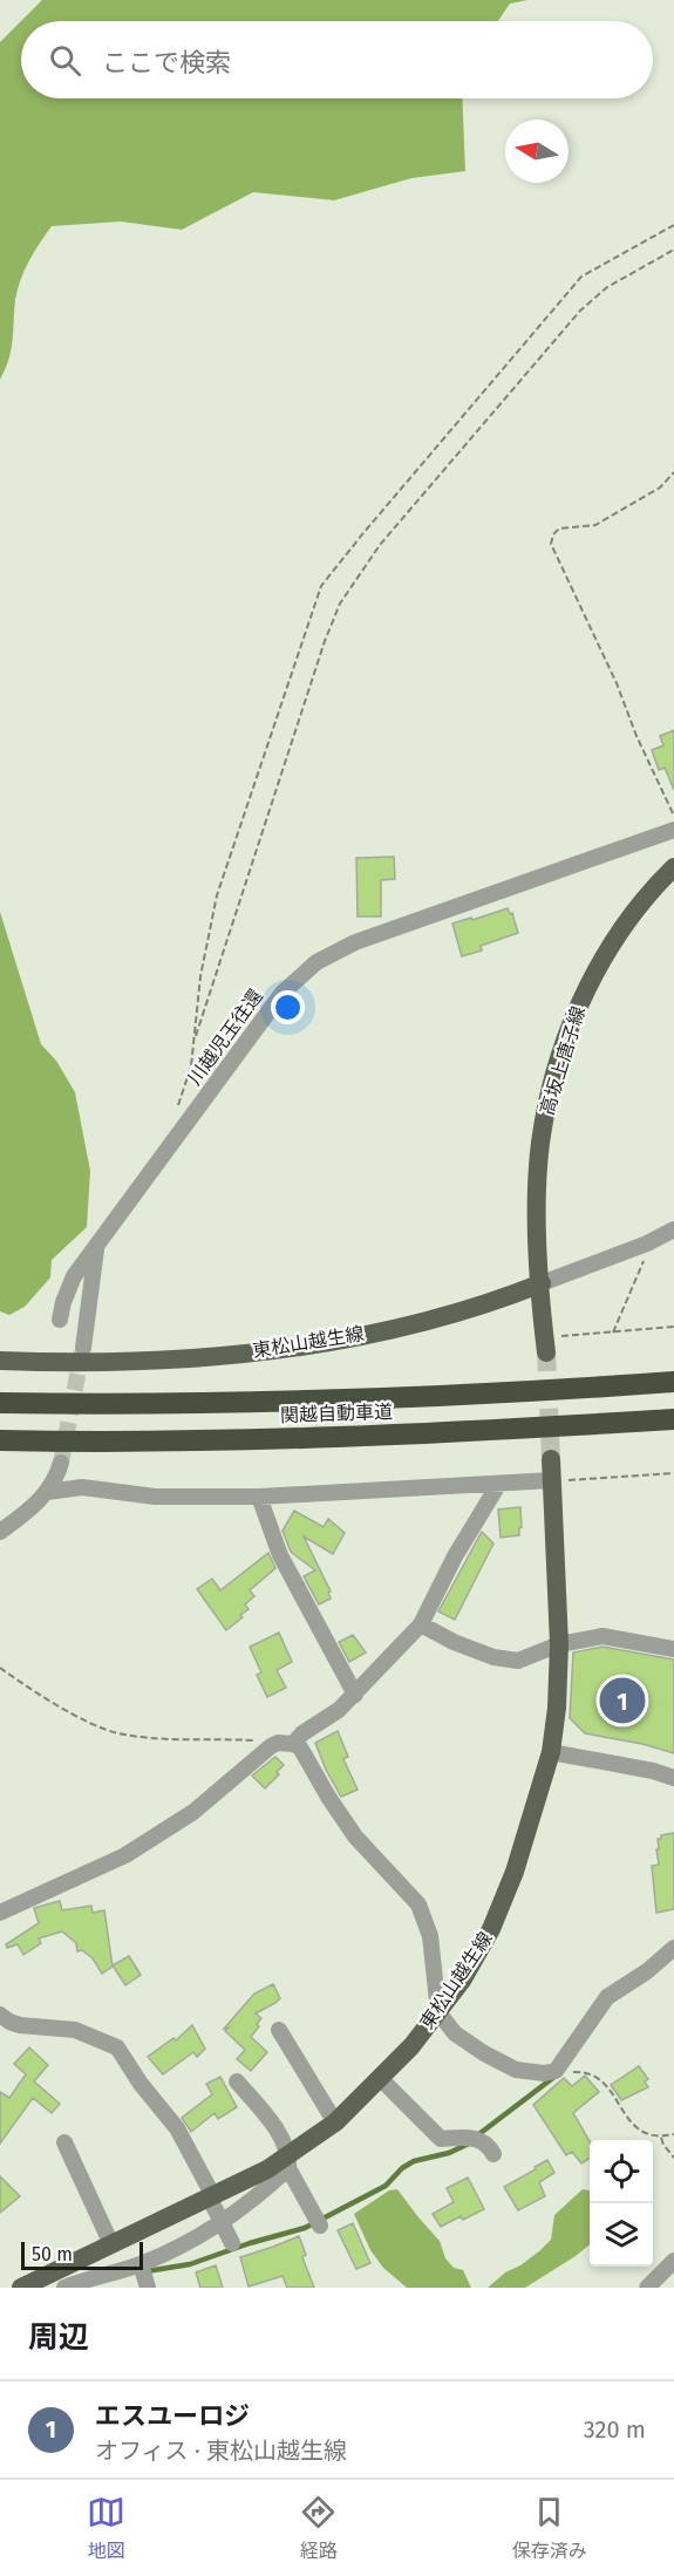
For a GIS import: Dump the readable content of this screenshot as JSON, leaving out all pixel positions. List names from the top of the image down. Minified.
{"streets":{"highway":["関越自動車道"],"main road":["高坂上唐子線","東松山越生線"],"street":["川越児玉往還"]},"crossings":[["高坂上唐子線","東松山越生線"]],"scale_bar":"50 m","north":"left","page":{"search":"ここで検索","pins":"1","scale":"50 m","heading":"周辺","list":[{"mark":"1","name":"エスユーロジ","note":"オフィス · 東松山越生線","value":"320 m"}],"nav":["地図","経路","保存済み"]}}
